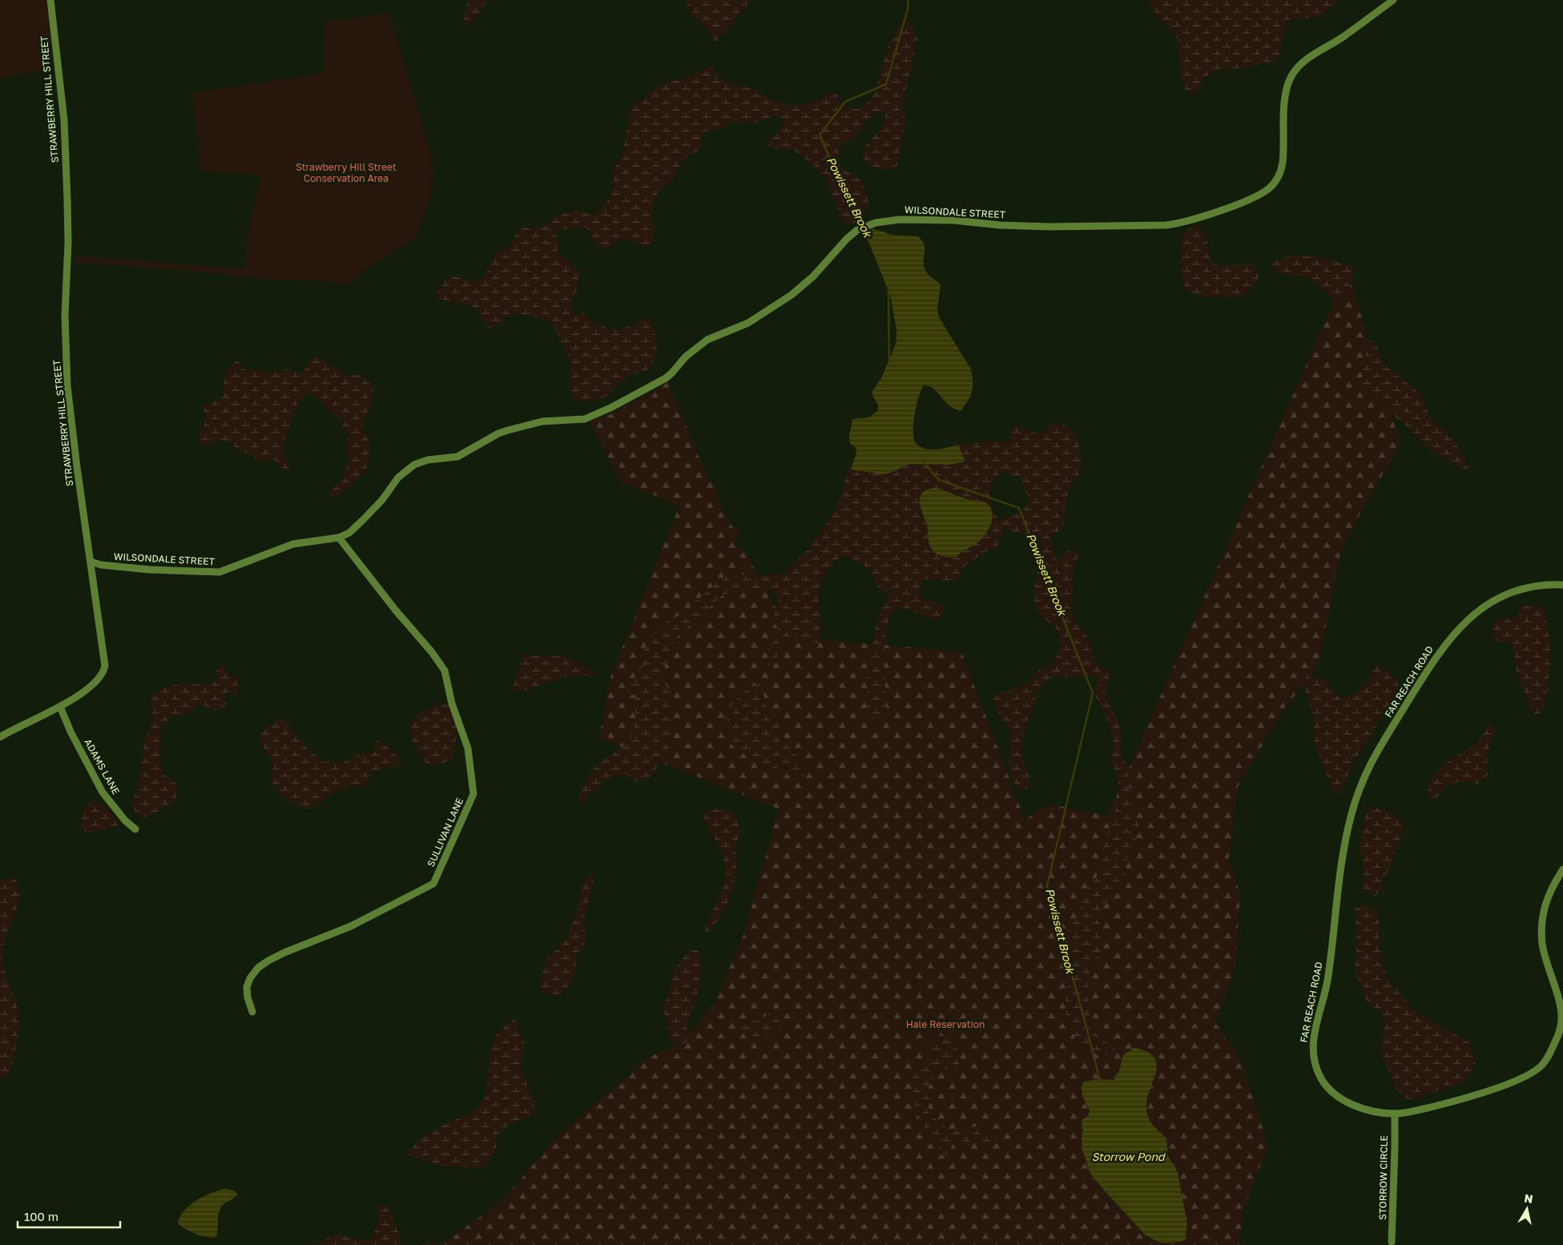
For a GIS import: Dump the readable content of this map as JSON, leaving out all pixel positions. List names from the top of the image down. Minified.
{"streets":{"street":["STRAWBERRY HILL STREET","WILSONDALE STREET","FAR REACH ROAD","ADAMS LANE","SULLIVAN LANE","STORROW CIRCLE"]},"crossings":[["STRAWBERRY HILL STREET","WILSONDALE STREET"],["STRAWBERRY HILL STREET","ADAMS LANE"],["WILSONDALE STREET","SULLIVAN LANE"],["FAR REACH ROAD","STORROW CIRCLE"]],"water":["Powissett Brook","Storrow Pond"],"parks":["Strawberry Hill Street Conservation Area","Hale Reservation"],"scale_bar":"100 m","north":"top"}
